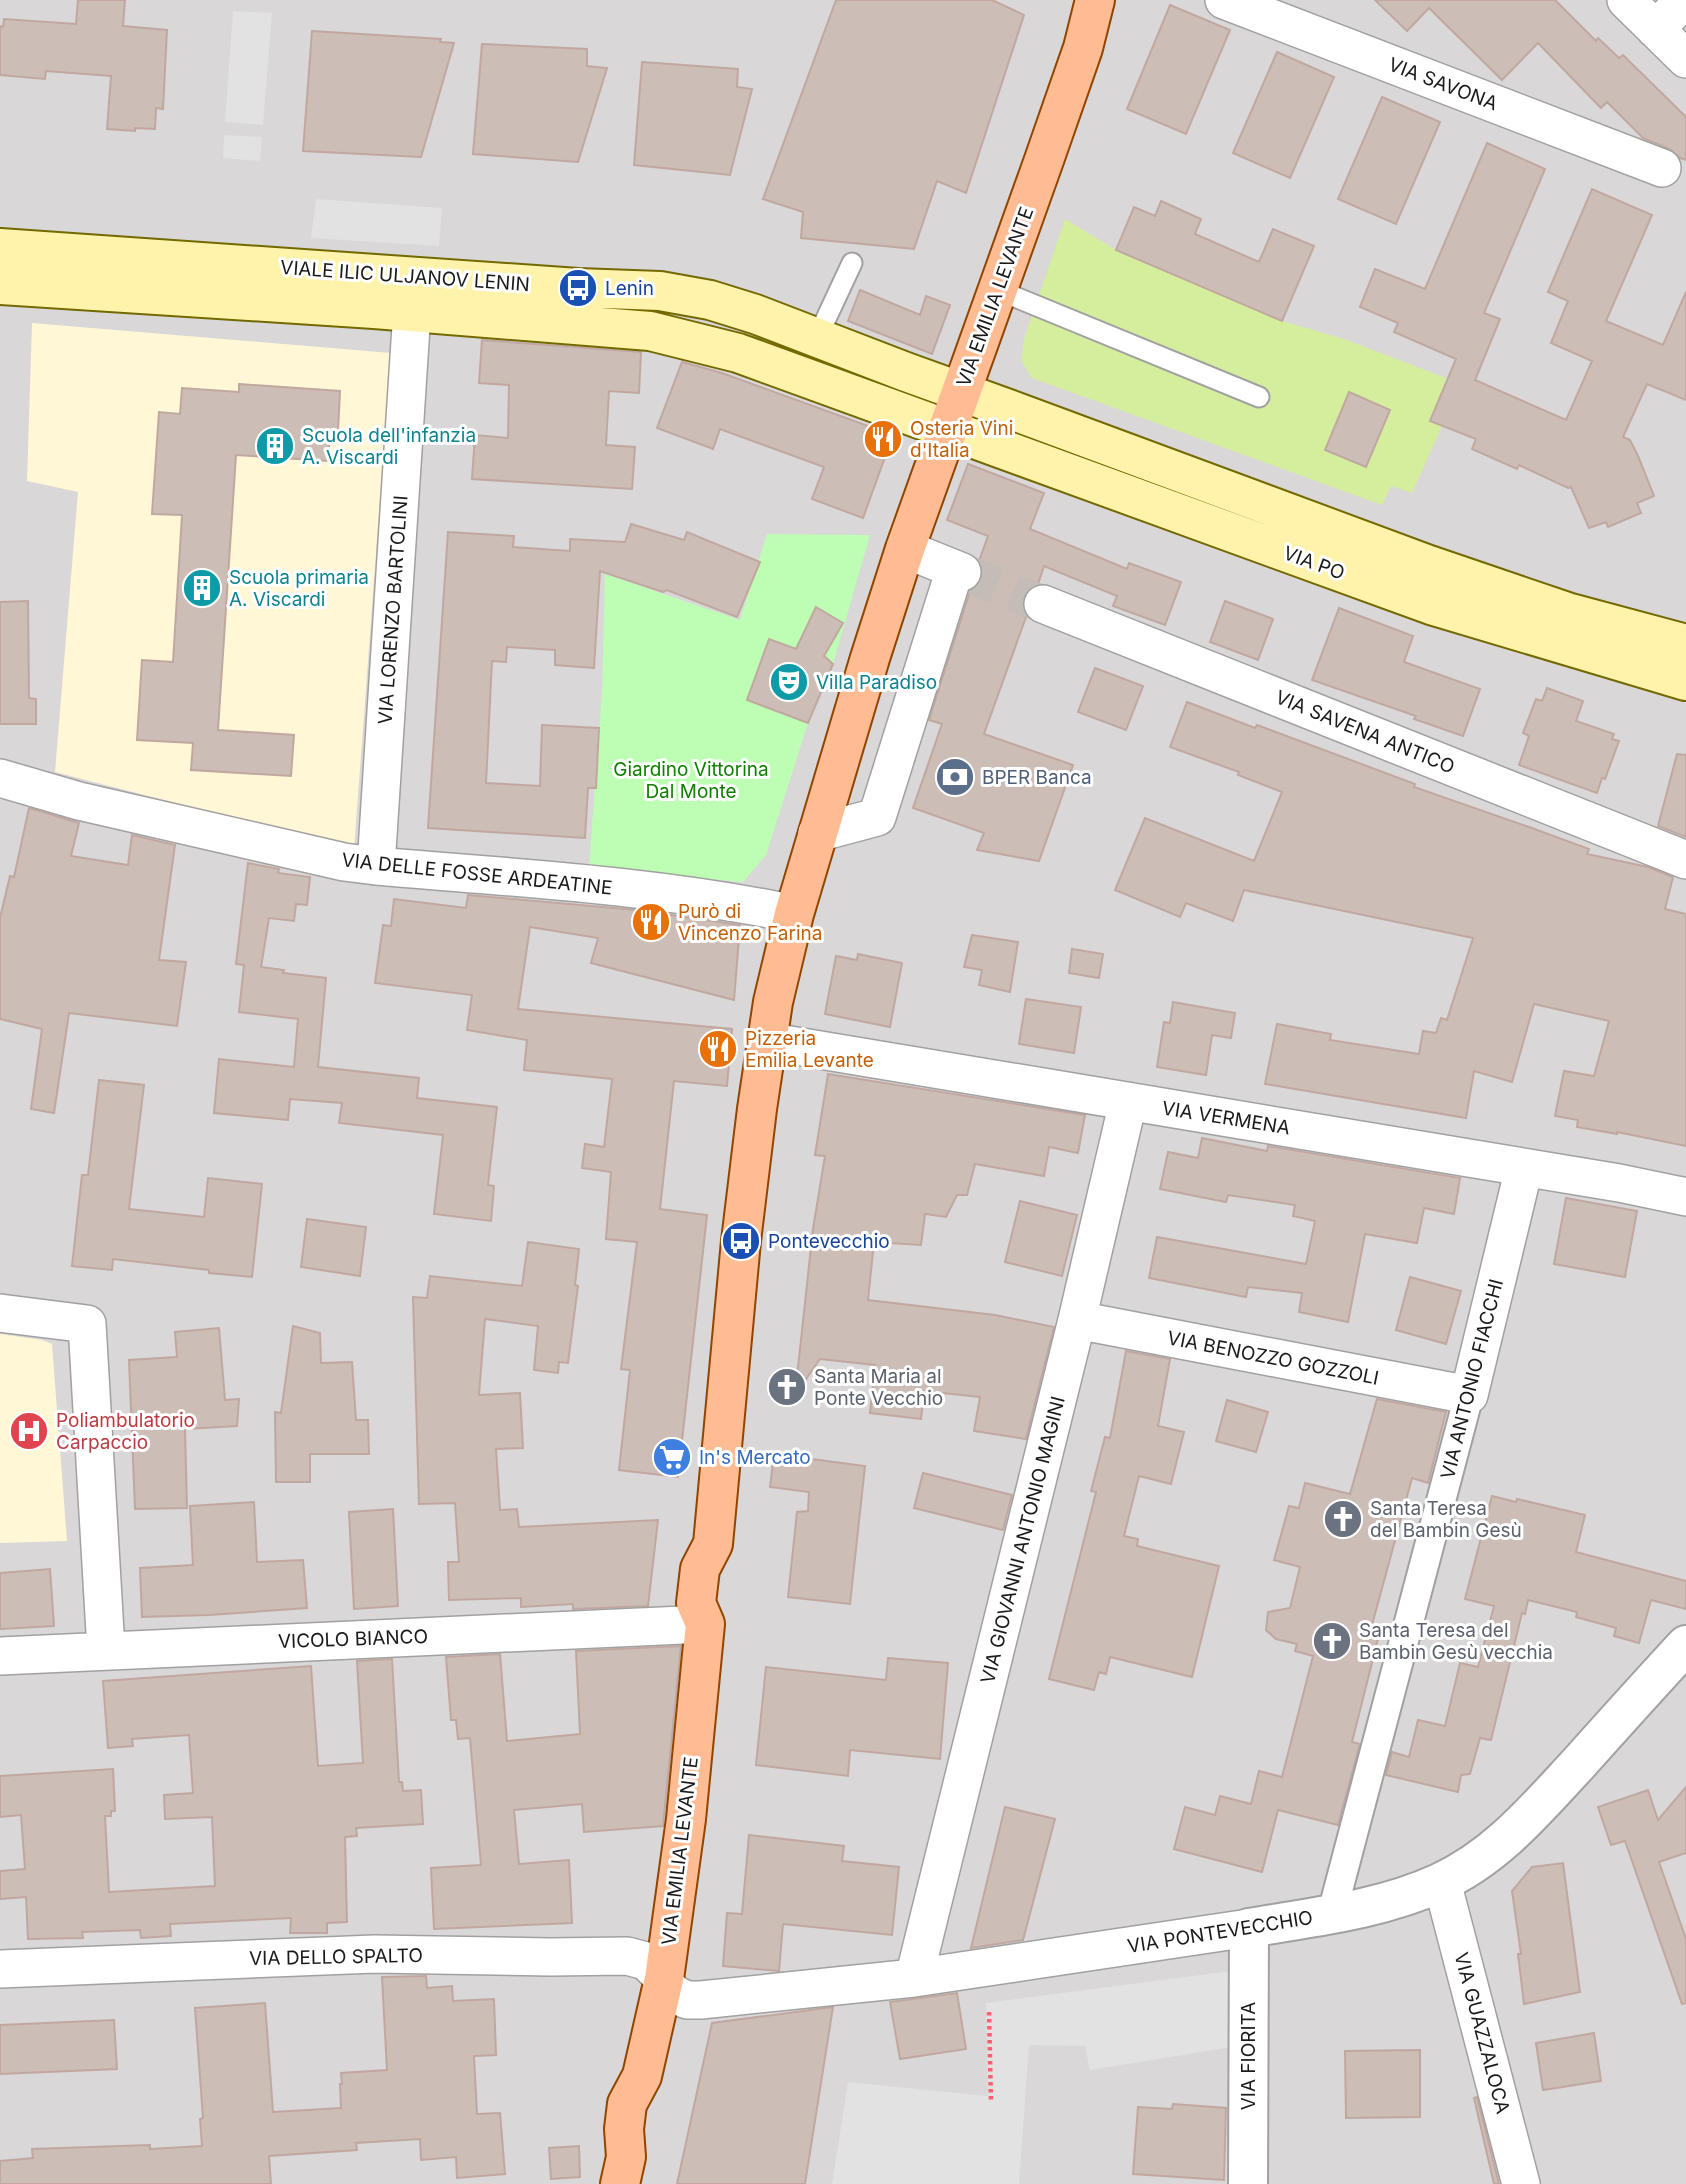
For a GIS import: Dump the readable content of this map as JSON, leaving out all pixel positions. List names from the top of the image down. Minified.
{"streets":{"main road":["VIALE ILIC ULJANOV LENIN","VIA EMILIA LEVANTE","VIA PO"],"street":["VIA SAVONA","VIA LORENZO BARTOLINI","VIA SAVENA ANTICO","VIA DELLE FOSSE ARDEATINE","VIA VERMENA","VIA BENOZZO GOZZOLI","VIA ANTONIO FIACCHI","VIA GIOVANNI ANTONIO MAGINI","VICOLO BIANCO","VIA PONTEVECCHIO","VIA DELLO SPALTO","VIA GUAZZALOCA","VIA FIORITA"]},"crossings":[["VIALE ILIC ULJANOV LENIN","VIA EMILIA LEVANTE"],["VIALE ILIC ULJANOV LENIN","VIA PO"],["VIALE ILIC ULJANOV LENIN","VIA LORENZO BARTOLINI"],["VIA EMILIA LEVANTE","VIA PO"],["VIA EMILIA LEVANTE","VIA DELLE FOSSE ARDEATINE"],["VIA EMILIA LEVANTE","VIA VERMENA"],["VIA EMILIA LEVANTE","VICOLO BIANCO"],["VIA EMILIA LEVANTE","VIA PONTEVECCHIO"],["VIA EMILIA LEVANTE","VIA DELLO SPALTO"],["VIA LORENZO BARTOLINI","VIA DELLE FOSSE ARDEATINE"],["VIA VERMENA","VIA ANTONIO FIACCHI"],["VIA VERMENA","VIA GIOVANNI ANTONIO MAGINI"],["VIA BENOZZO GOZZOLI","VIA ANTONIO FIACCHI"],["VIA BENOZZO GOZZOLI","VIA GIOVANNI ANTONIO MAGINI"],["VIA ANTONIO FIACCHI","VIA PONTEVECCHIO"],["VIA GIOVANNI ANTONIO MAGINI","VIA PONTEVECCHIO"],["VIA PONTEVECCHIO","VIA DELLO SPALTO"],["VIA PONTEVECCHIO","VIA GUAZZALOCA"],["VIA PONTEVECCHIO","VIA FIORITA"]],"parks":["Giardino Vittorina Dal Monte"],"places":{"bus stop":["Lenin","Pontevecchio"],"restaurant":["Osteria Vini d'Italia","Purò di Vincenzo Farina","Pizzeria Emilia Levante"],"building":["Scuola dell'infanzia A. Viscardi","Scuola primaria A. Viscardi"],"theatre":["Villa Paradiso"],"bank":["BPER Banca"],"church":["Santa Maria al Ponte Vecchio","Santa Teresa del Bambin Gesù","Santa Teresa del Bambin Gesù vecchia"],"hospital":["Poliambulatorio Carpaccio"],"supermarket":["In's Mercato"]}}
